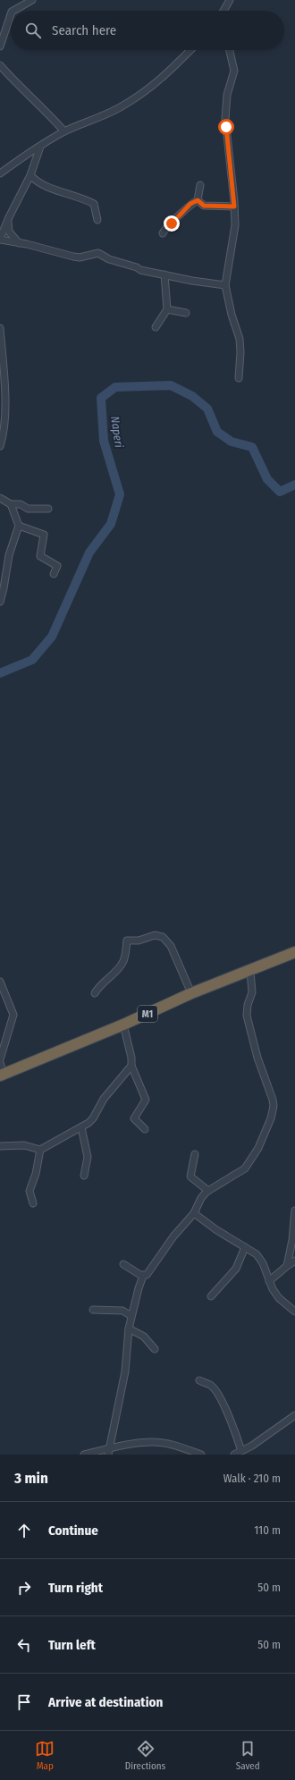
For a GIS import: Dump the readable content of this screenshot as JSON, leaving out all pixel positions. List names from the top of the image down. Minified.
{"streets":{"highway":["M1"]},"water":["Naperi"],"page":{"search":"Search here","heading":["3 min","Walk · 210 m"],"list":[["Continue","110 m"],["Turn right","50 m"],["Turn left","50 m"],"Arrive at destination"],"nav":["Map","Directions","Saved"]}}
